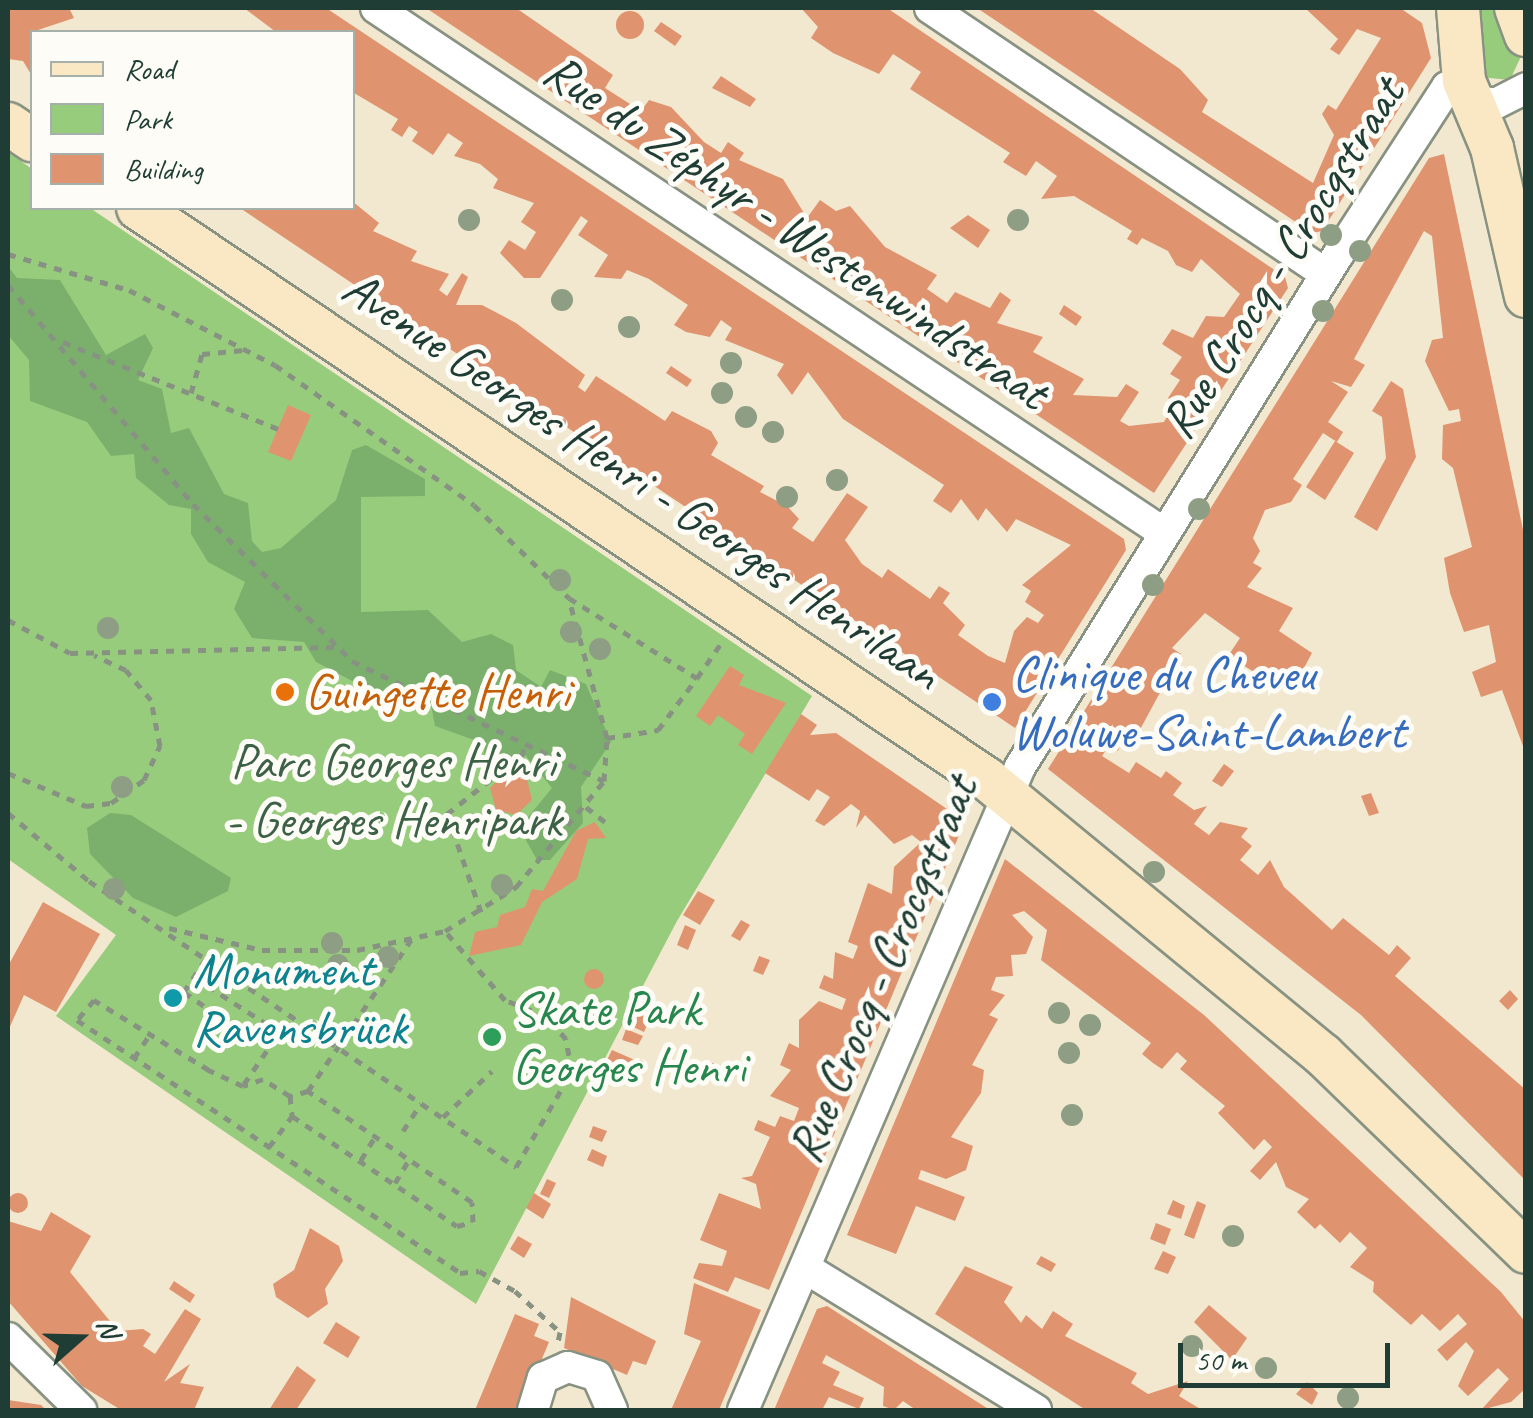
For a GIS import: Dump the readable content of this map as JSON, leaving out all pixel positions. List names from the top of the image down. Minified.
{"streets":{"street":["Rue du Zéphyr - Westenwindstraat","Rue Crocq - Crocqstraat","Avenue Georges Henri - Georges Henrilaan"]},"crossings":[["Rue du Zéphyr - Westenwindstraat","Rue Crocq - Crocqstraat"],["Rue Crocq - Crocqstraat","Avenue Georges Henri - Georges Henrilaan"]],"parks":["Parc Georges Henri - Georges Henripark"],"places":["Guingette Henri","Clinique du Cheveu Woluwe-Saint-Lambert","Monument Ravensbrück","Skate Park Georges Henri"],"legend":["Road","Park","Building"],"scale_bar":"50 m","north":"right"}
